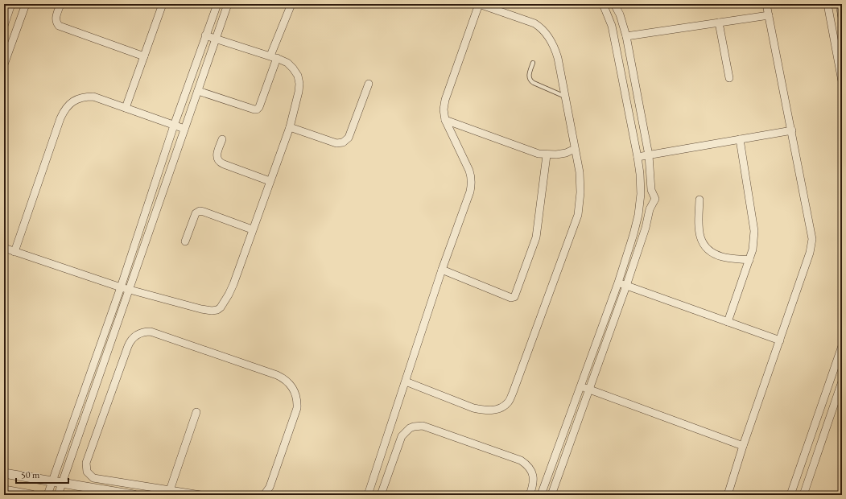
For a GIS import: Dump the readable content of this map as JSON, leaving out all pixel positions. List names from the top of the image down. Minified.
{"scale_bar":"50 m"}
